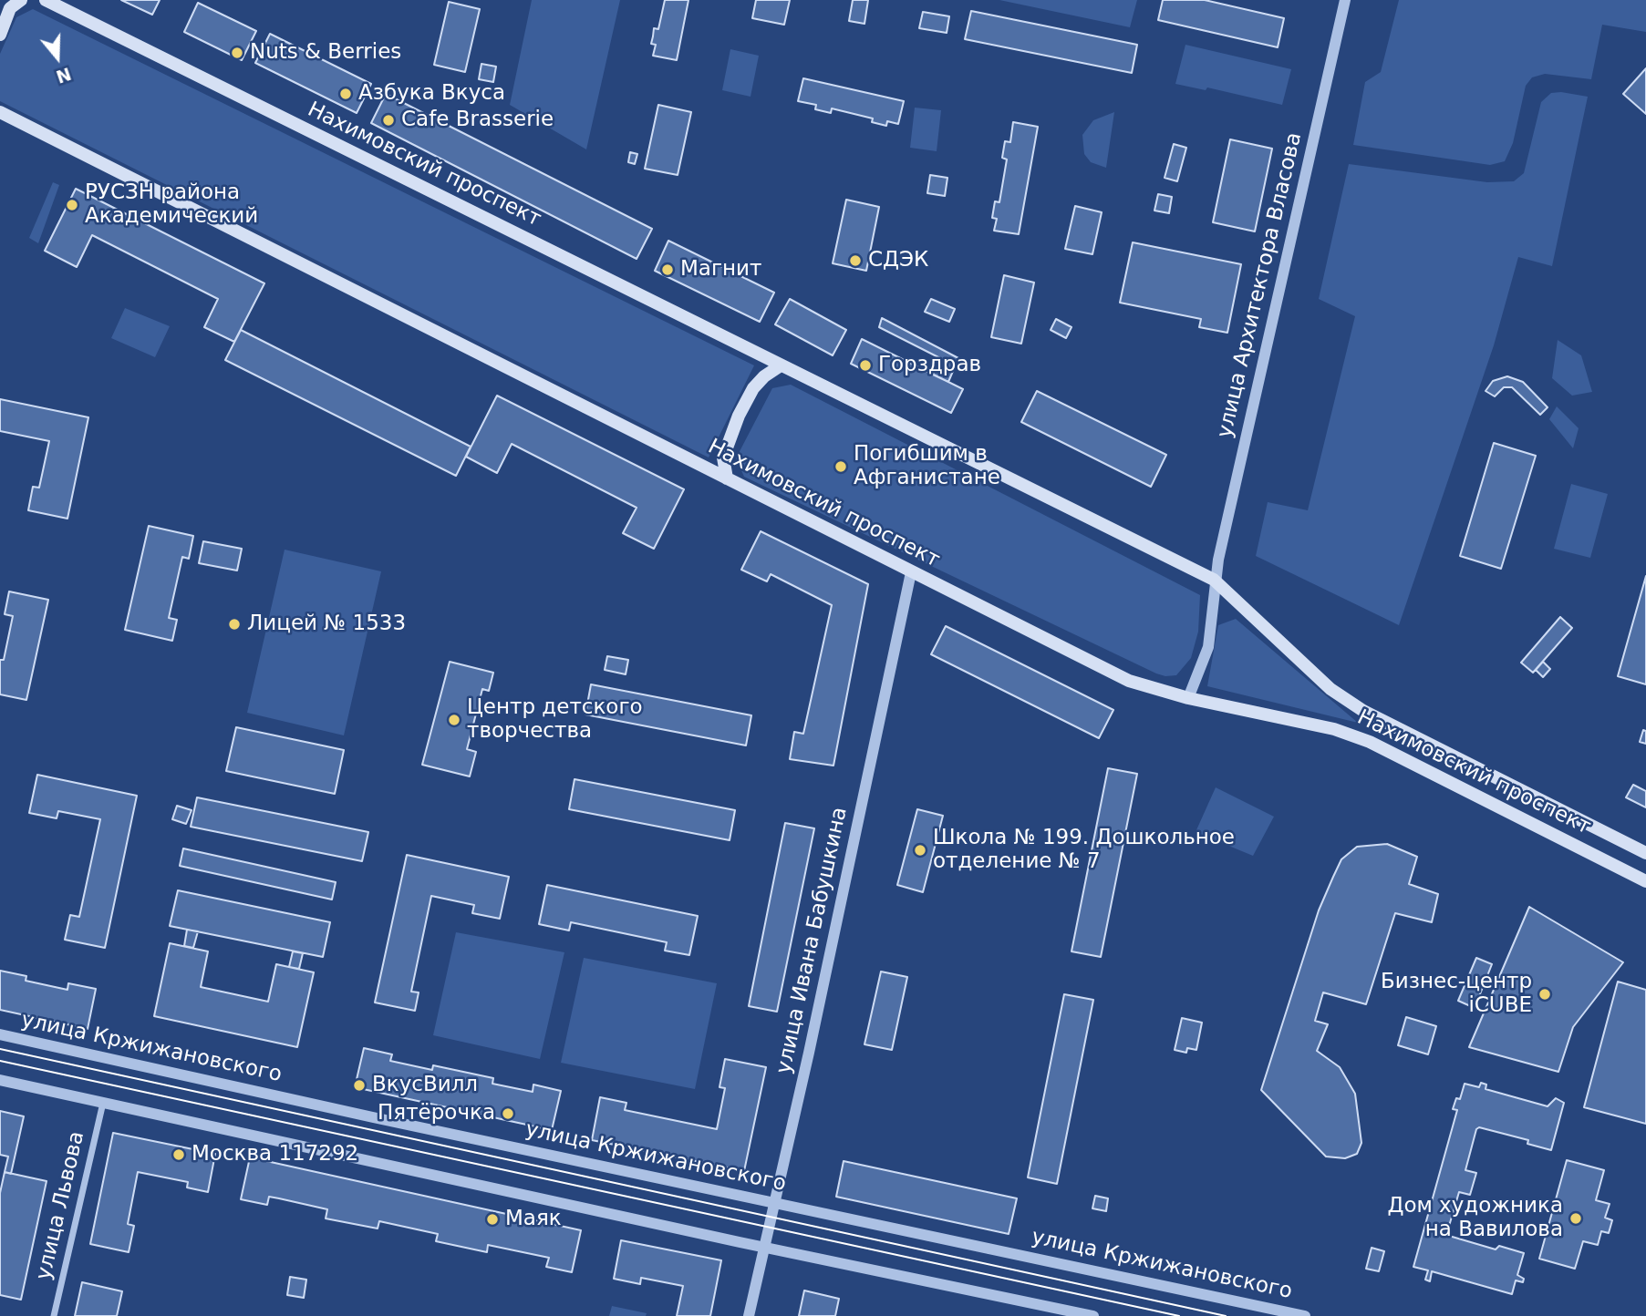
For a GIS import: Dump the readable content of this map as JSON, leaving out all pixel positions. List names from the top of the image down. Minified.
{"streets":{"main road":["Нахимовский проспект"],"street":["улица Архитектора Власова","улица Ивана Бабушкина","улица Кржижановского","улица Львова"]},"crossings":[["Нахимовский проспект","улица Архитектора Власова"],["Нахимовский проспект","улица Ивана Бабушкина"],["улица Ивана Бабушкина","улица Кржижановского"]],"places":["Nuts & Berries","Азбука Вкуса","Cafe Brasserie","РУСЗН района Академический","СДЭК","Магнит","Горздрав","Погибшим в Афганистане","Лицей № 1533","Центр детского творчества","Школа № 199. Дошкольное отделение № 7","Бизнес-центр iCUBE","ВкусВилл","Пятёрочка","Москва 117292","Дом художника на Вавилова","Маяк"],"north":"bottom"}
